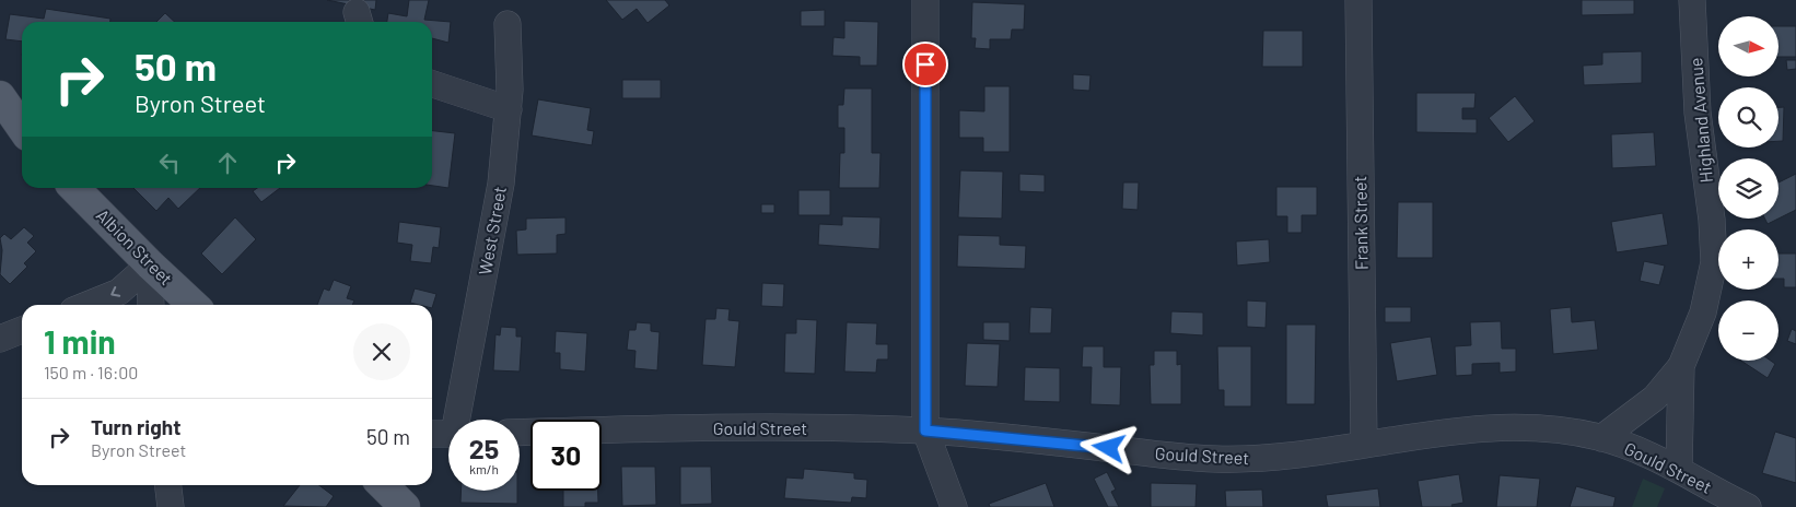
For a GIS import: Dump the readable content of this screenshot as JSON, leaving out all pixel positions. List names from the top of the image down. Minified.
{"streets":{"main road":["Albion Street"],"street":["Highland Avenue","Frank Street","West Street","Gould Street"]},"crossings":[["Highland Avenue","Gould Street"],["Frank Street","Gould Street"]],"north":"right","page":{"map_buttons":["+","−"],"turn":["50 m","Byron Street"],"heading":["1 min","150 m · 16:00"],"list":[{"name":"Turn right","note":"Byron Street","value":"50 m"}],"speed":"25 km/h","limit":"30"}}
